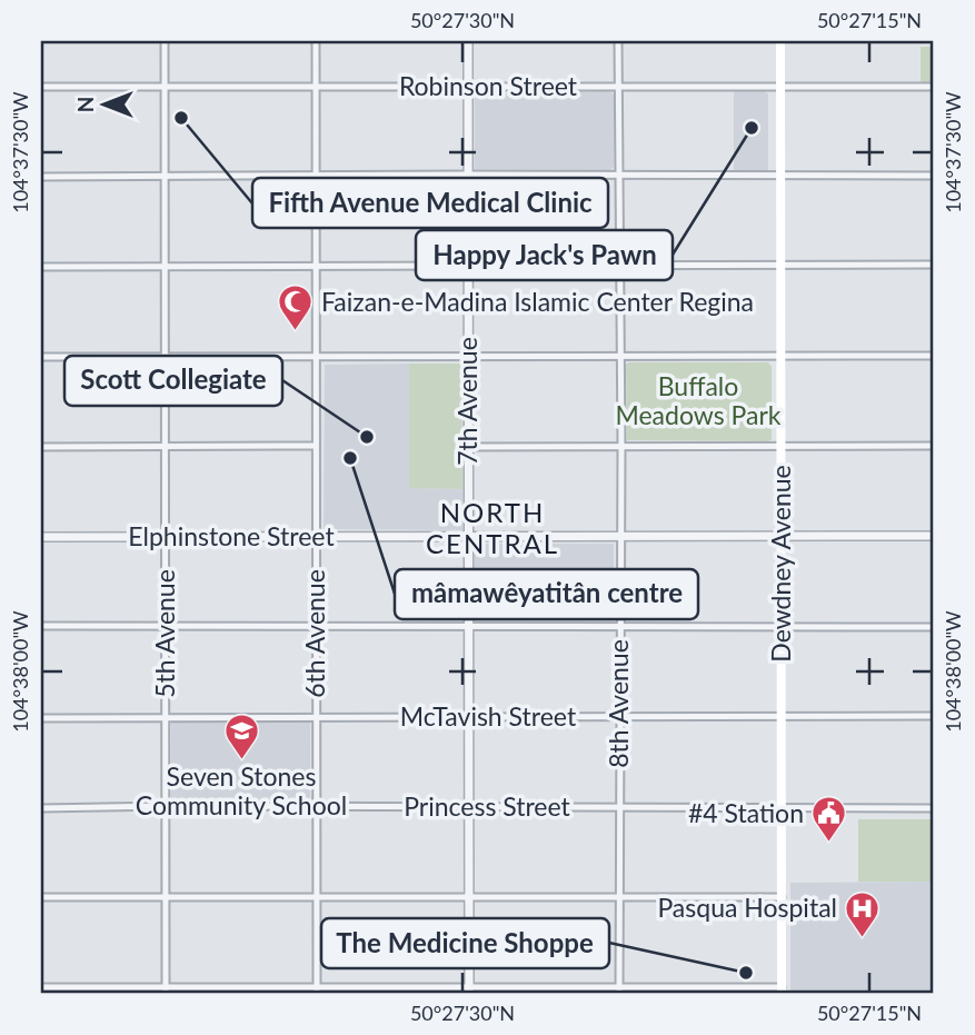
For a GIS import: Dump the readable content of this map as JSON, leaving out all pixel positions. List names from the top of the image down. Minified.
{"streets":{"main road":["Dewdney Avenue"],"street":["Robinson Street","7th Avenue","Elphinstone Street","5th Avenue","6th Avenue","8th Avenue","McTavish Street","Princess Street"]},"crossings":[["Robinson Street","7th Avenue"],["Robinson Street","Dewdney Avenue"],["Robinson Street","5th Avenue"],["Robinson Street","6th Avenue"],["Robinson Street","8th Avenue"],["7th Avenue","Elphinstone Street"],["7th Avenue","McTavish Street"],["7th Avenue","Princess Street"],["Elphinstone Street","Dewdney Avenue"],["Elphinstone Street","5th Avenue"],["Elphinstone Street","6th Avenue"],["Elphinstone Street","8th Avenue"],["Dewdney Avenue","McTavish Street"],["Dewdney Avenue","Princess Street"],["5th Avenue","McTavish Street"],["5th Avenue","Princess Street"],["6th Avenue","McTavish Street"],["6th Avenue","Princess Street"],["8th Avenue","McTavish Street"],["8th Avenue","Princess Street"]],"districts":["NORTH CENTRAL"],"parks":["Buffalo Meadows Park"],"places":{"other":["Fifth Avenue Medical Clinic","Happy Jack's Pawn","Scott Collegiate","mâmawêyatitân centre","The Medicine Shoppe"],"mosque":["Faizan-e-Madina Islamic Center Regina"],"school or university":["Seven Stones Community School"],"public building":["#4 Station"],"hospital":["Pasqua Hospital"]},"north":"left","coordinates":["50°27'30\"N","50°27'15\"N","104°37'30\"W","104°38'00\"W"]}
